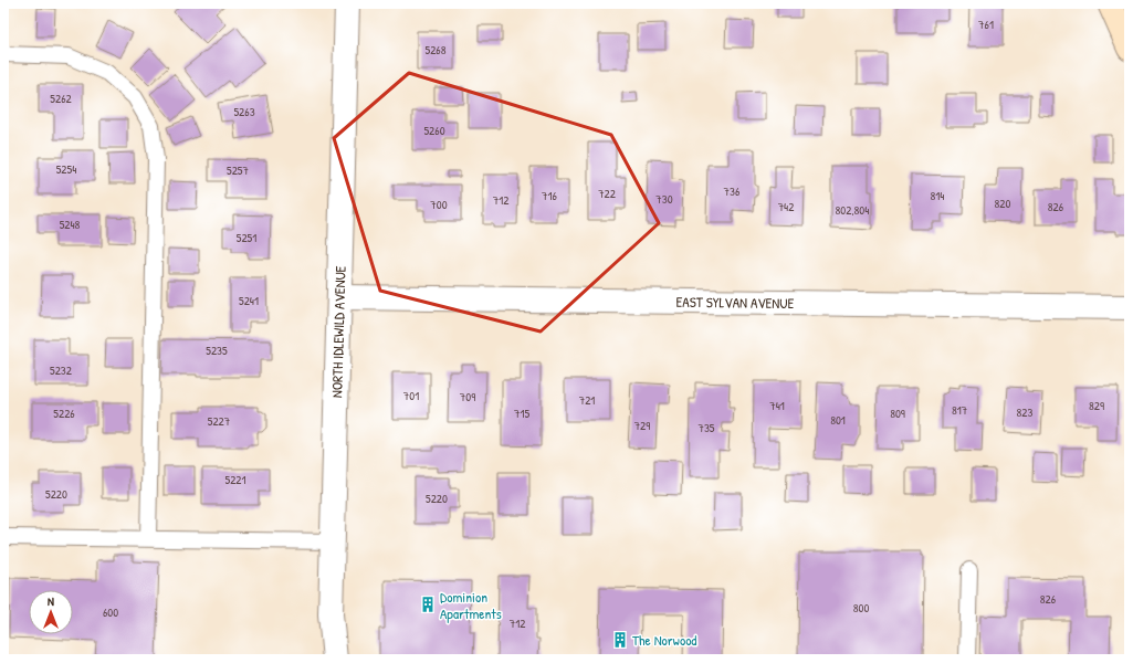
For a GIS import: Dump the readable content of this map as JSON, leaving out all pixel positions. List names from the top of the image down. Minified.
{"streets":{"street":["EAST SYLVAN AVENUE","NORTH IDLEWILD AVENUE"]},"crossings":[["EAST SYLVAN AVENUE","NORTH IDLEWILD AVENUE"]],"places":{"building":["Dominion Apartments","The Norwood"]},"house_numbers":["761","5268","5262","5263","5260","5254","5257","736","722","716","814","730","712","820","700","742","826","802,804","5248","5251","5241","5235","5232","701","709","721","741","829","817","823","5226","715","809","801","5227","729","735","5221","5220","5220","826","800","600","712"],"north":"top"}
